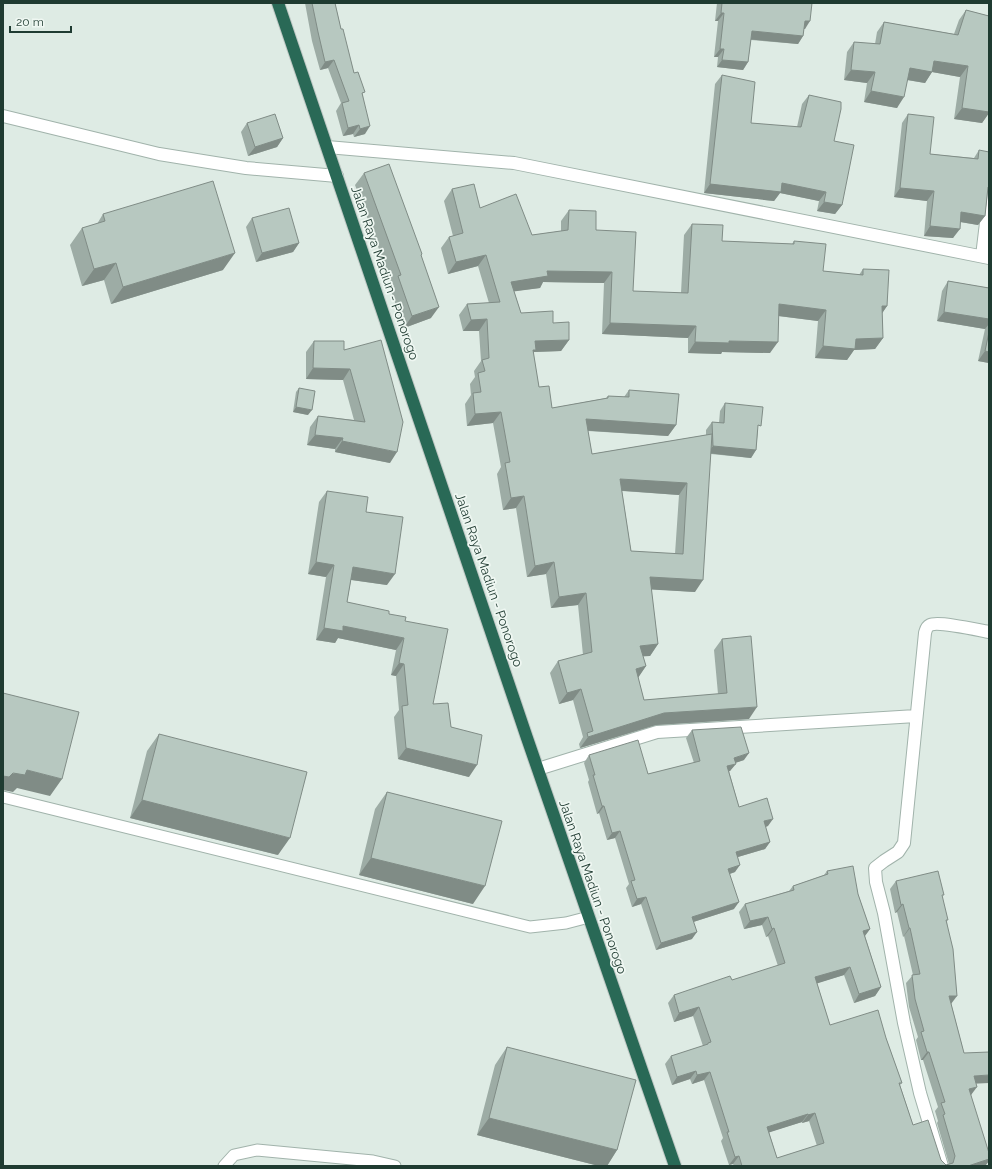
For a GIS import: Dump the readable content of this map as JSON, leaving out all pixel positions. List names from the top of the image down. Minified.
{"streets":{"highway":["Jalan Raya Madiun - Ponorogo"]},"scale_bar":"20 m"}
